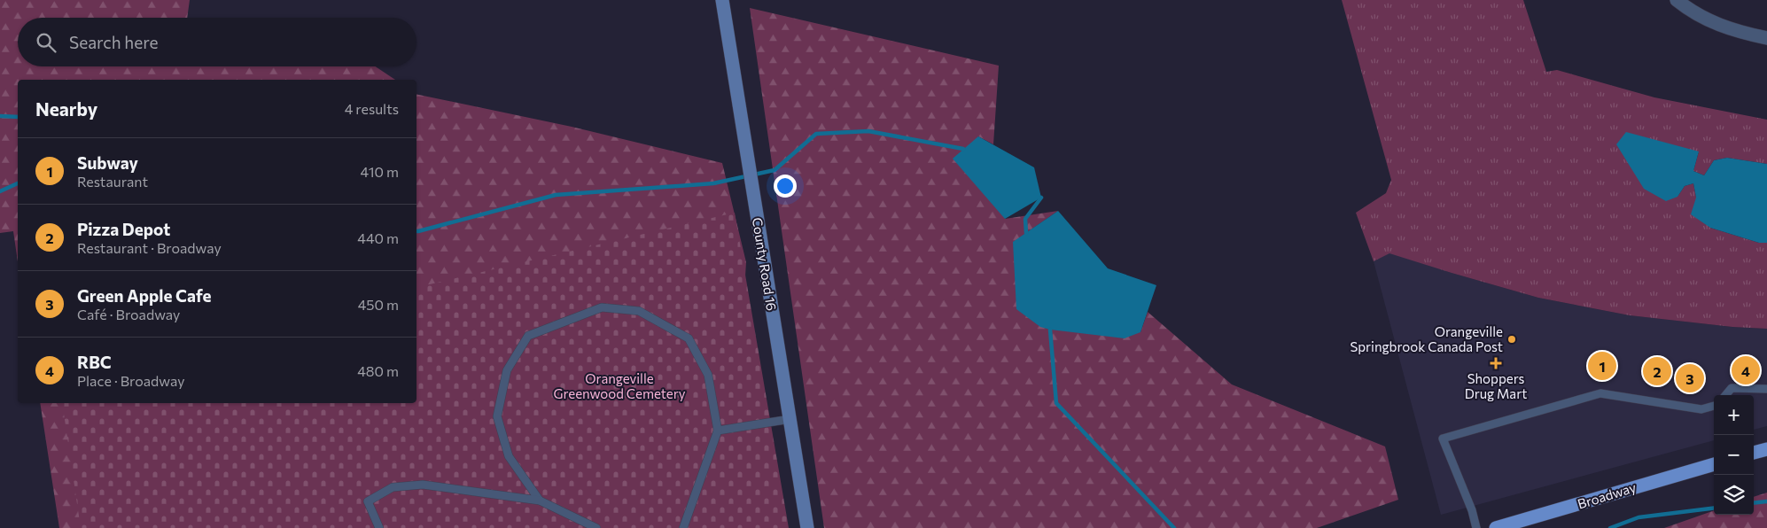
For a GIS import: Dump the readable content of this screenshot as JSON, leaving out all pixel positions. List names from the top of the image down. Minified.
{"streets":{"main road":["County Road 16","Broadway"]},"parks":["Orangeville Greenwood Cemetery"],"places":{"other":["Orangeville Springbrook Canada Post"],"health":["Shoppers Drug Mart"]},"page":{"search":"Search here","heading":["Nearby","4 results"],"list":[{"mark":"1","name":"Subway","note":"Restaurant","value":"410 m"},{"mark":"2","name":"Pizza Depot","note":"Restaurant · Broadway","value":"440 m"},{"mark":"3","name":"Green Apple Cafe","note":"Café · Broadway","value":"450 m"},{"mark":"4","name":"RBC","note":"Place · Broadway","value":"480 m"}],"pins":["1","4","2","3"],"map_buttons":["+","−"]}}
